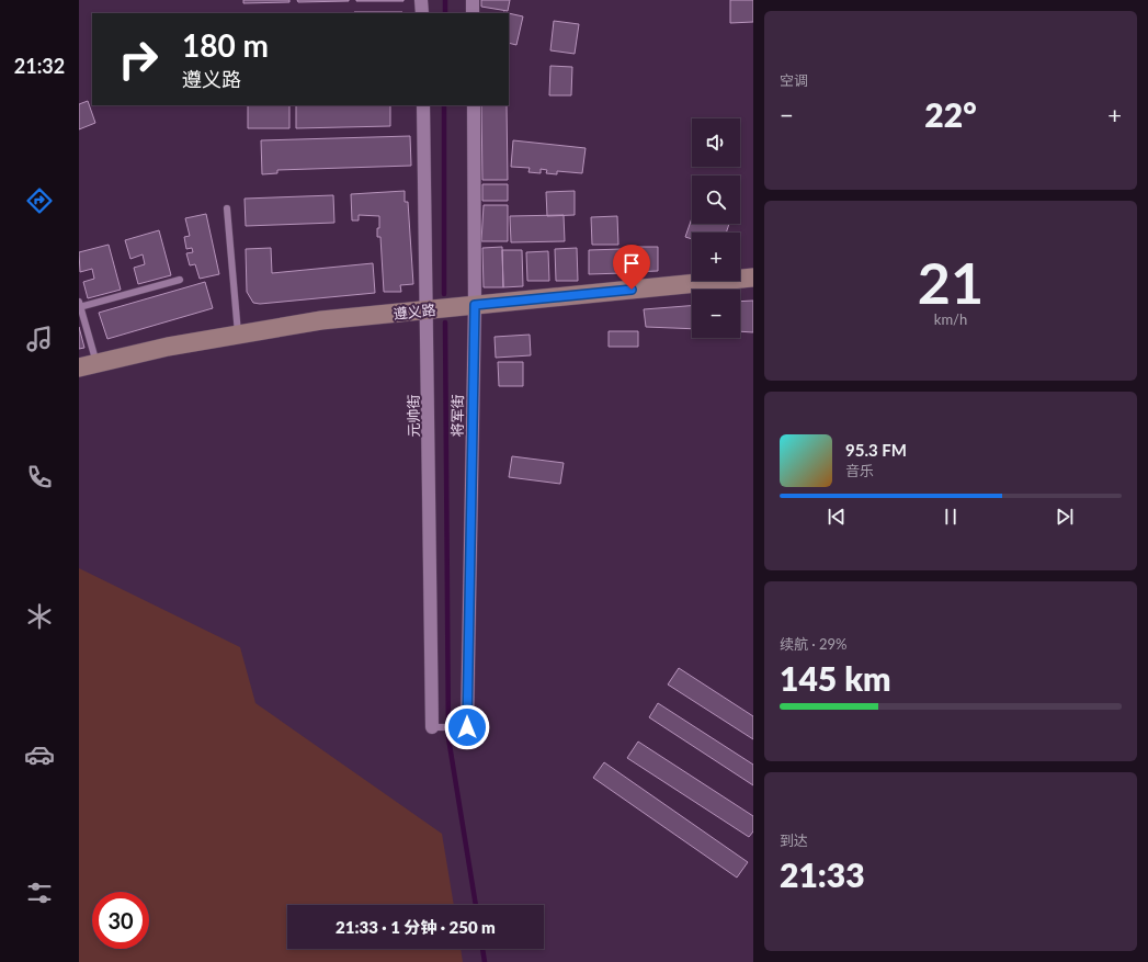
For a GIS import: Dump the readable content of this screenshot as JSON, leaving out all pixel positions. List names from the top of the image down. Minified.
{"streets":{"street":["遵义路","元帅街","将军街"]},"crossings":[["遵义路","元帅街"],["遵义路","将军街"]],"page":{"tabs":"21:32","tile":["空调",["21","km/h"],["续航 · 29%","145 km"],["到达","21:33"]],"turn":["180 m","遵义路"],"heat":["−","22°","+"],"map_buttons":["+","−"],"song":["95.3 FM","音乐"],"limit":"30","trip":"21:33 · 1 分钟 · 250 m"}}
